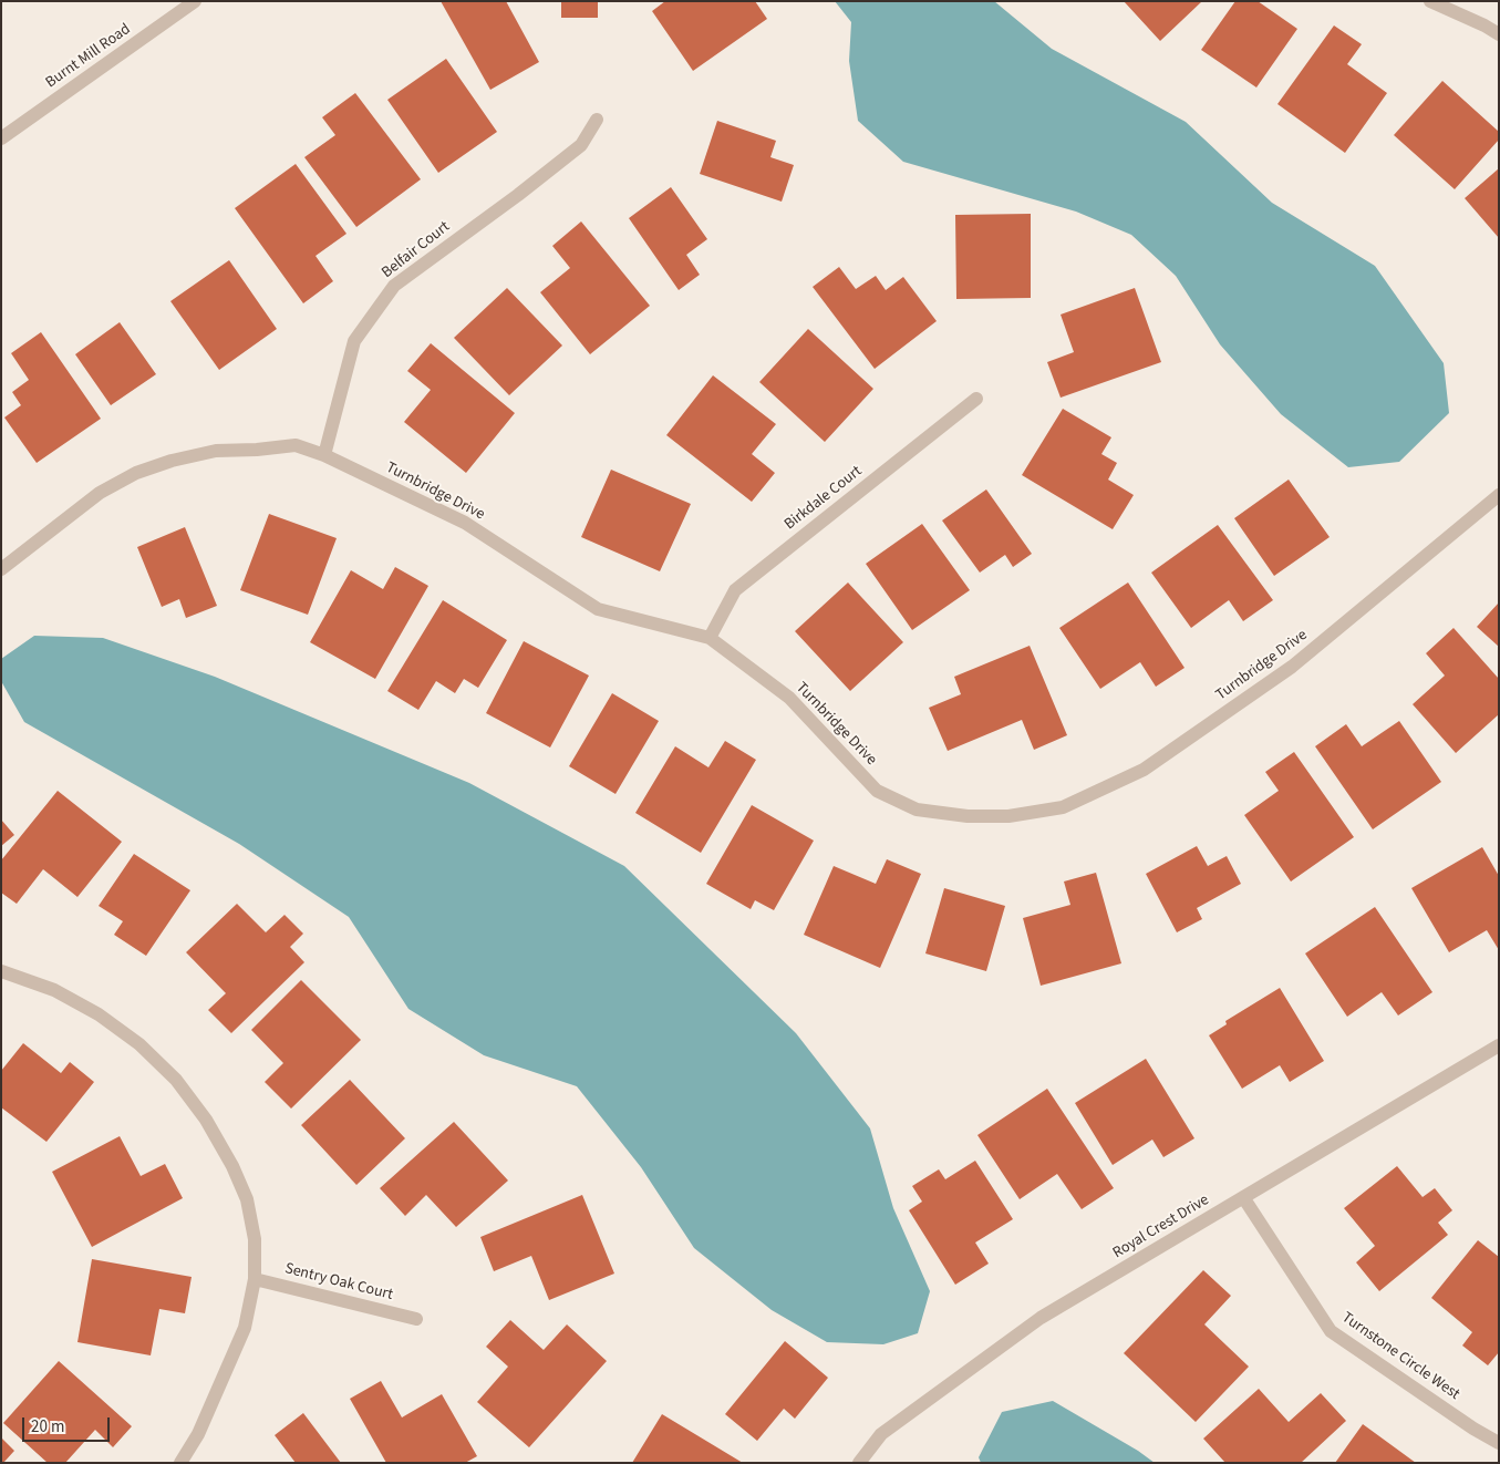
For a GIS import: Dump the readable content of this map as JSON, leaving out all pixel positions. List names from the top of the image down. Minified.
{"streets":{"street":["Burnt Mill Road","Belfair Court","Turnbridge Drive","Birkdale Court","Royal Crest Drive","Sentry Oak Court","Turnstone Circle West"]},"crossings":[["Belfair Court","Turnbridge Drive"],["Turnbridge Drive","Birkdale Court"],["Royal Crest Drive","Turnstone Circle West"]],"scale_bar":"20 m"}
